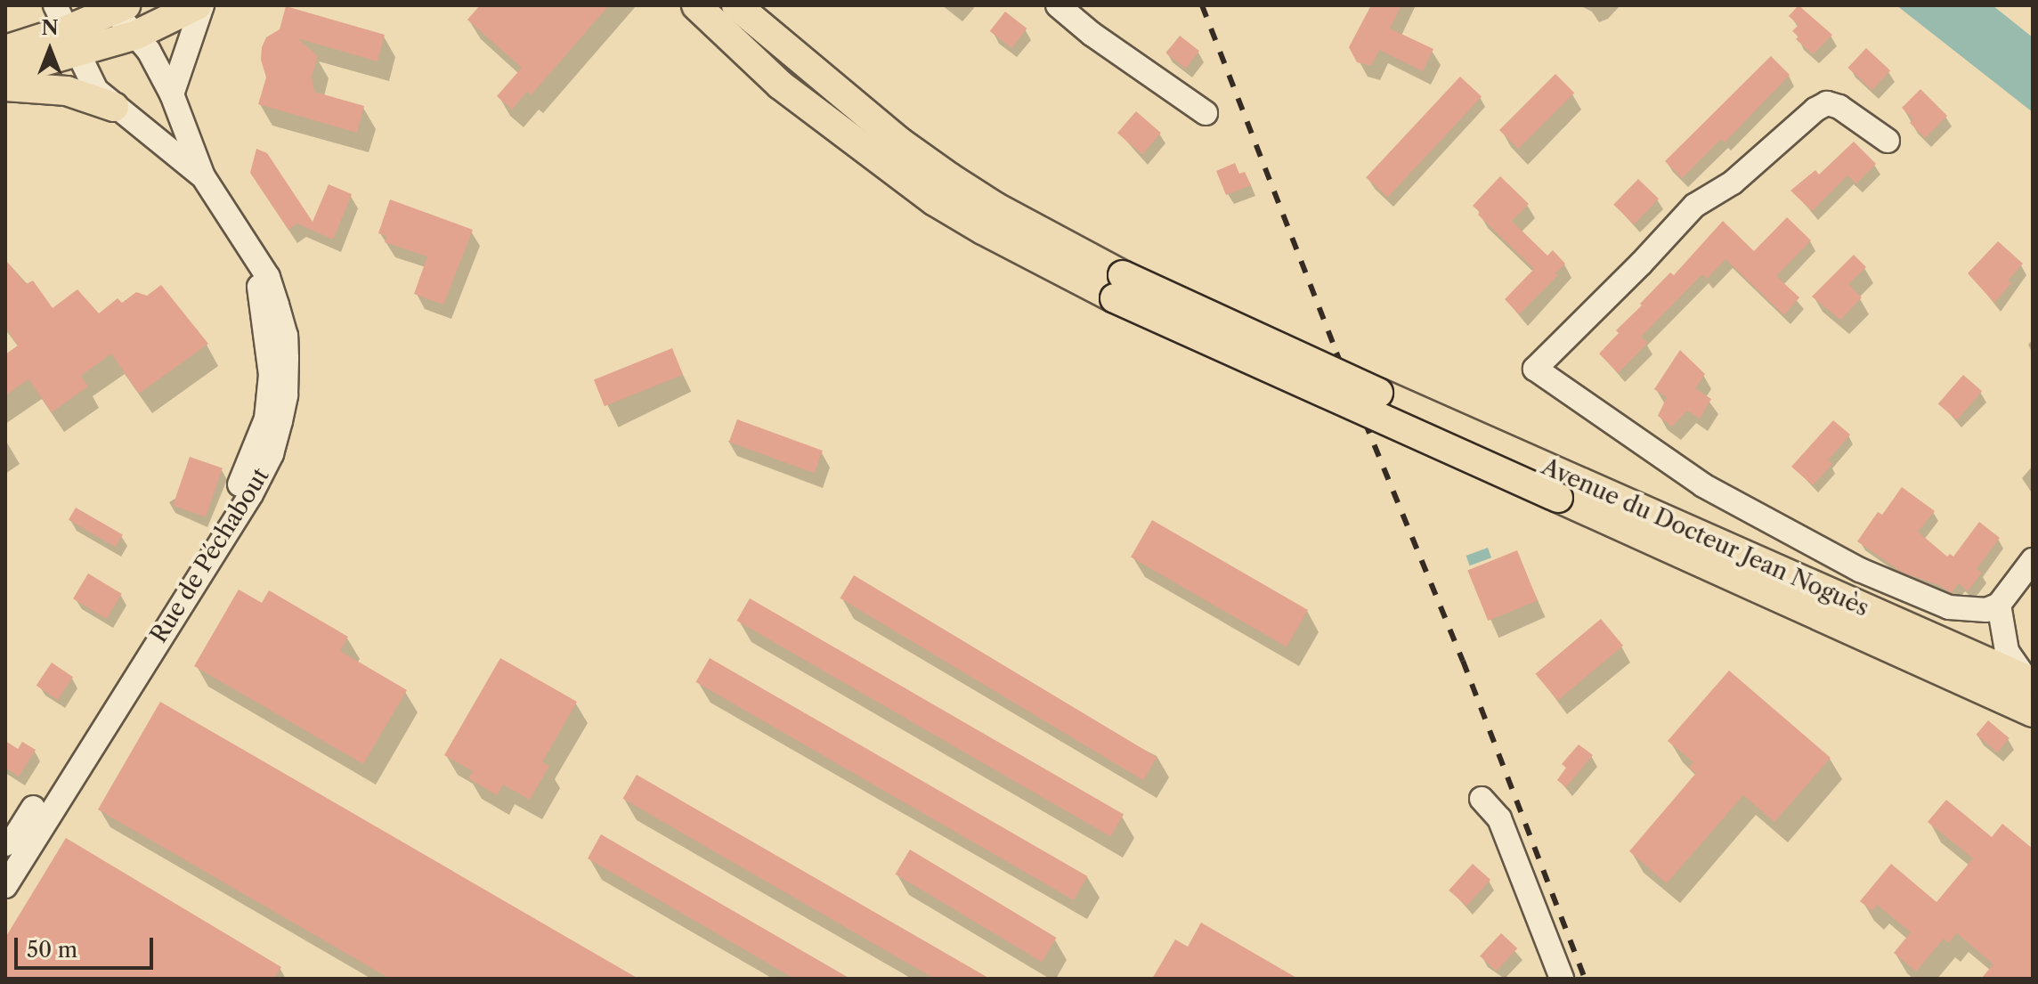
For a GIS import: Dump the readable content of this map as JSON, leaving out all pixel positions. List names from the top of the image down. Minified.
{"streets":{"main road":["Avenue du Docteur Jean Noguès"],"street":["Rue de Péchabout"]},"scale_bar":"50 m","north":"top"}
